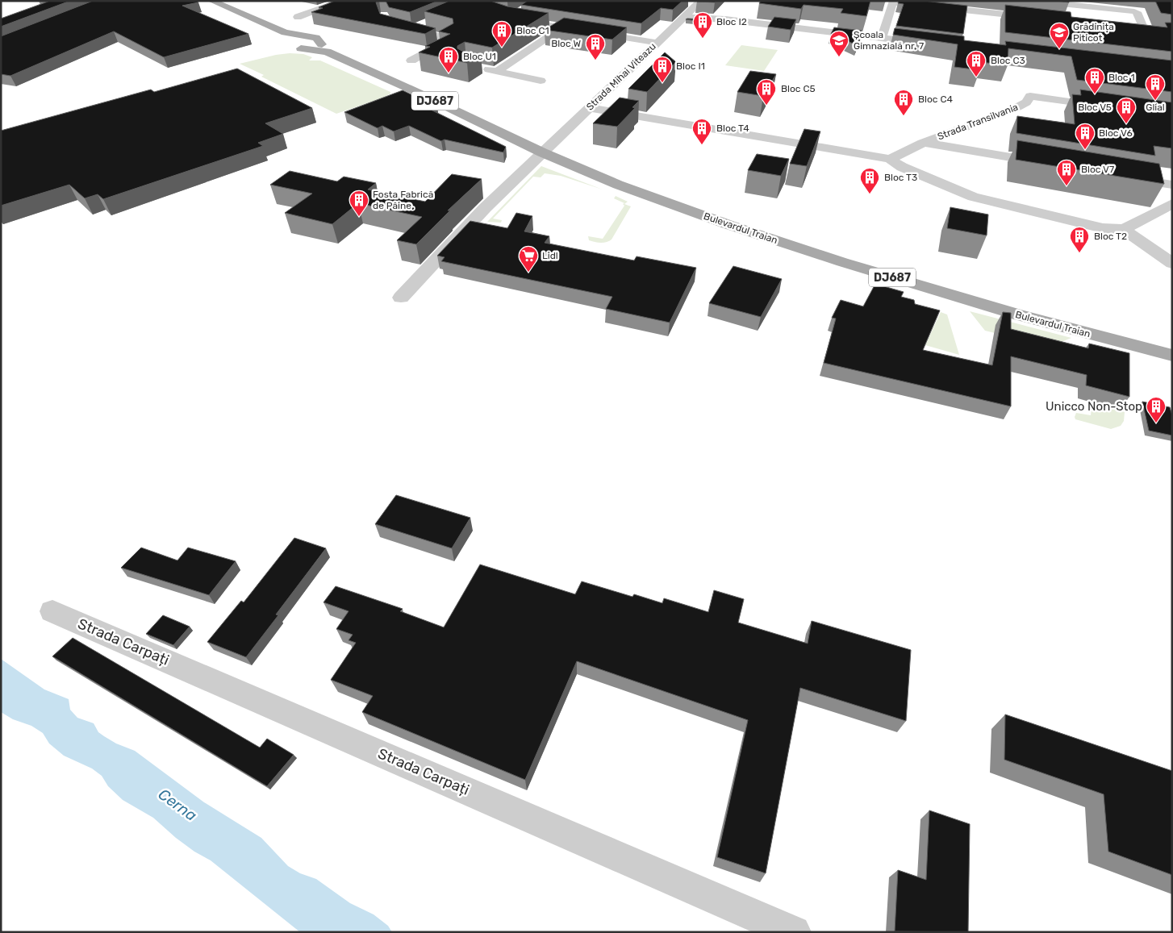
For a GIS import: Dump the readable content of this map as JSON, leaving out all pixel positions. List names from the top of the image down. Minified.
{"streets":{"main road":["DJ687","Bulevardul Traian"],"street":["Strada Mihai Viteazu","Strada Transilvania","Strada Carpați"]},"crossings":[["Strada Mihai Viteazu","Bulevardul Traian"]],"water":["Cerna"],"places":{"building":["Bloc I2","Bloc C1","Bloc W","Bloc U1","Bloc C3","Bloc I1","Bloc 1","Glial","Bloc C5","Bloc C4","Bloc V5","Bloc T4","Bloc V6","Bloc V7","Bloc T3","Fosta Fabrică de Pâine.","Bloc T2","Unicco Non-Stop"],"school or university":["Grădinița Piticot","Școala Gimnazială nr. 7"],"supermarket":["Lidl"]}}
